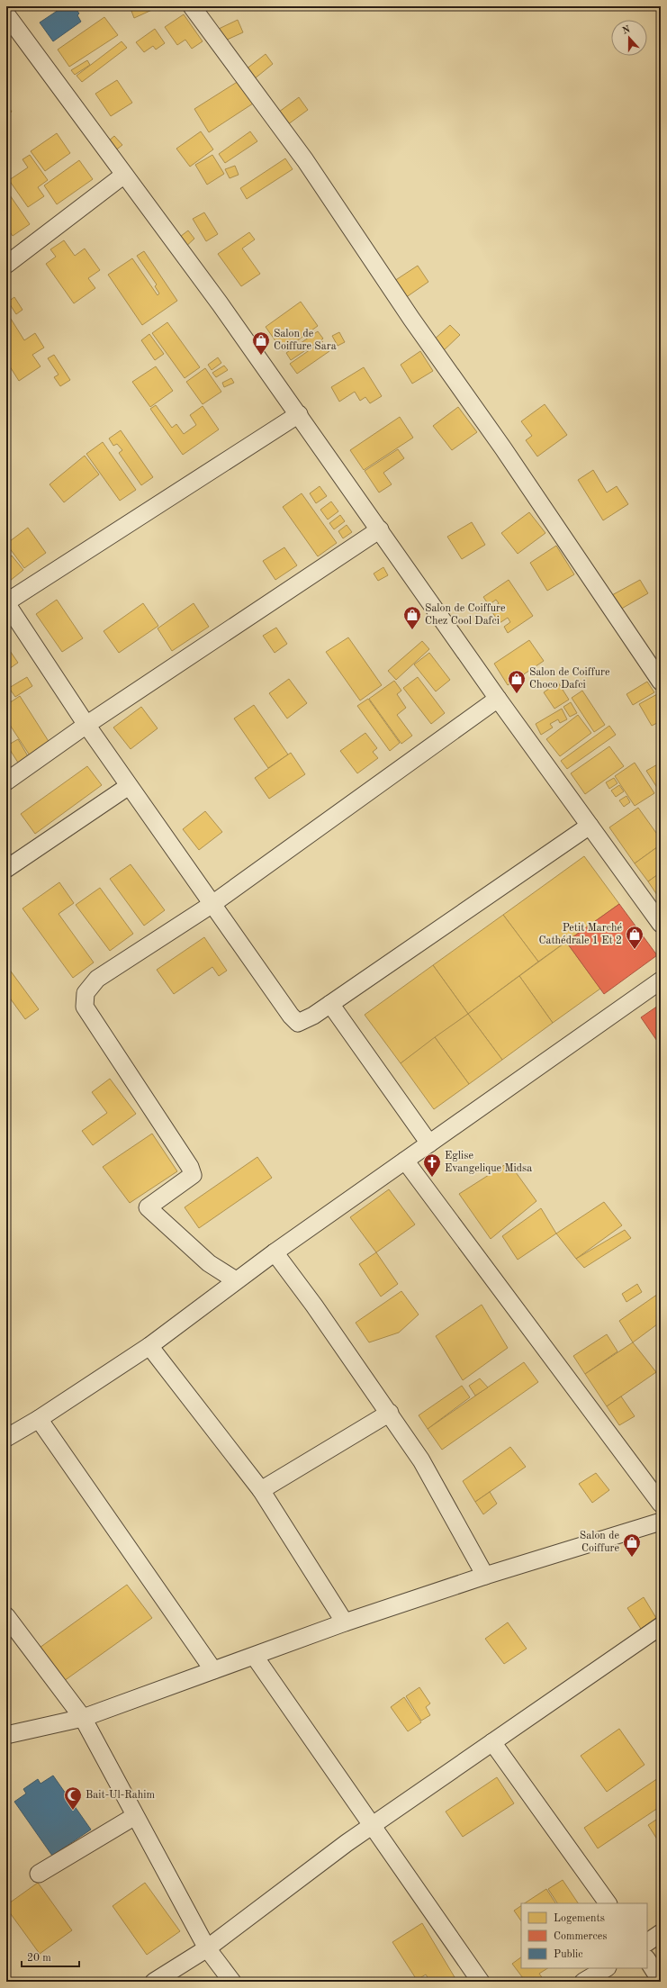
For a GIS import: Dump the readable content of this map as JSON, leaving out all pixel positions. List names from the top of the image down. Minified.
{"places":{"shop":["Salon de Coiffure Sara","Salon de Coiffure Chez Cool Dafci","Salon de Coiffure Choco Dafci","Petit Marché Cathédrale 1 Et 2","Salon de Coiffure"],"church":["Eglise Evangelique Midsa"],"mosque":["Bait-Ul-Rahim"]},"legend":["Logements","Commerces","Public"],"scale_bar":"20 m","north":"top"}
